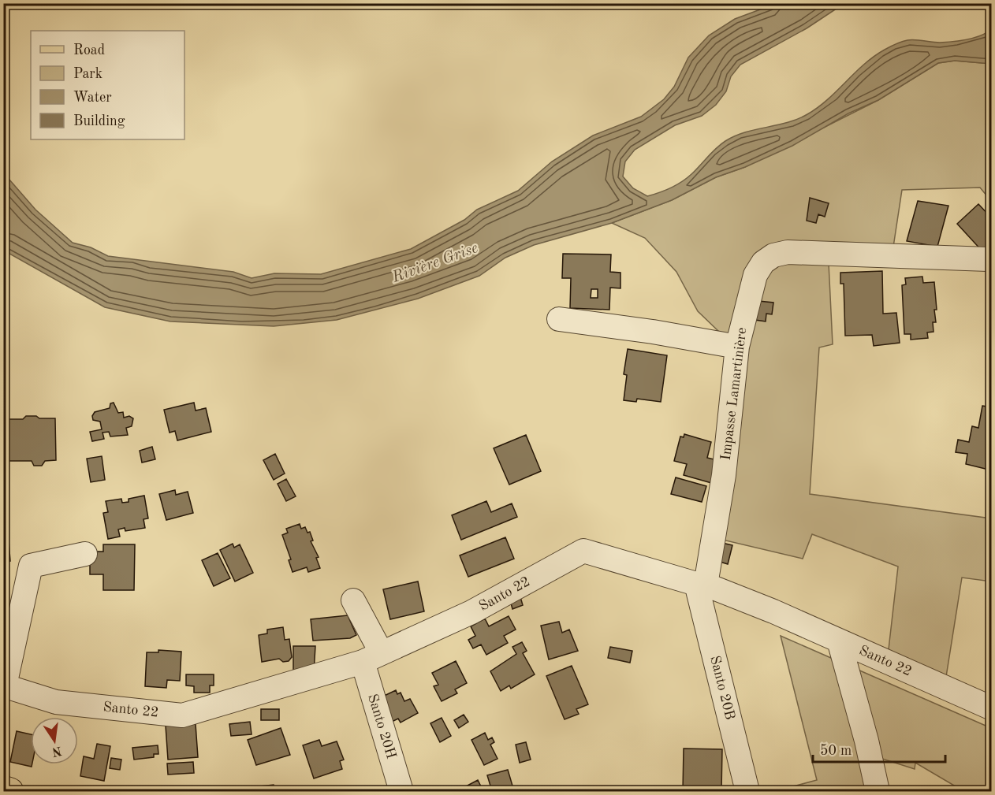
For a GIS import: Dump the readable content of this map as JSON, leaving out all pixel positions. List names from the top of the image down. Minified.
{"streets":{"street":["Impasse Lamartinière","Santo 22","Santo 20B","Santo 20H"]},"crossings":[["Impasse Lamartinière","Santo 22"],["Impasse Lamartinière","Santo 20B"],["Santo 22","Santo 20B"],["Santo 22","Santo 20H"]],"water":["Rivière Grise"],"legend":["Road","Park","Water","Building"],"scale_bar":"50 m","north":"bottom"}
